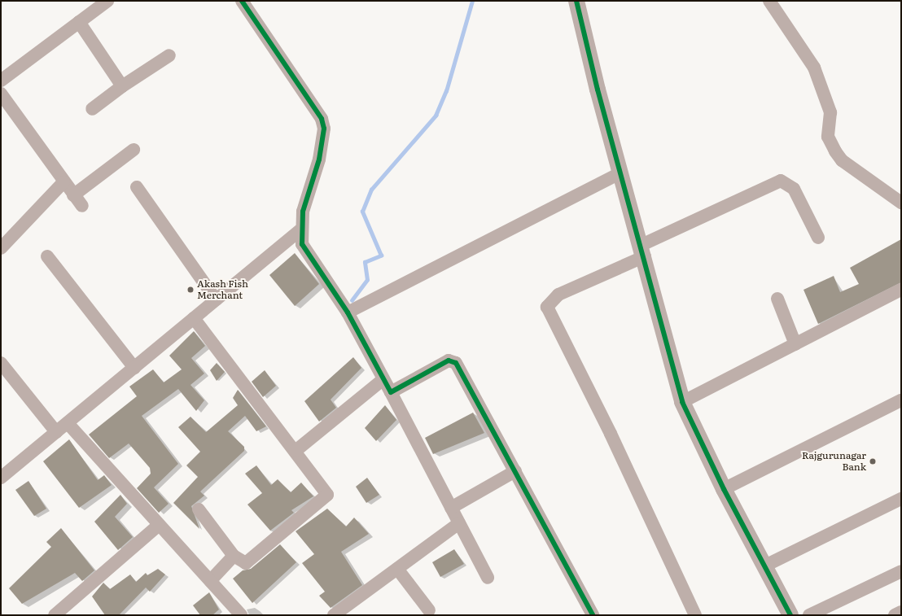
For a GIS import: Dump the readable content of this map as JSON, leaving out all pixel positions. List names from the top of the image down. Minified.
{"places":["Akash Fish Merchant","Rajgurunagar Bank"]}
